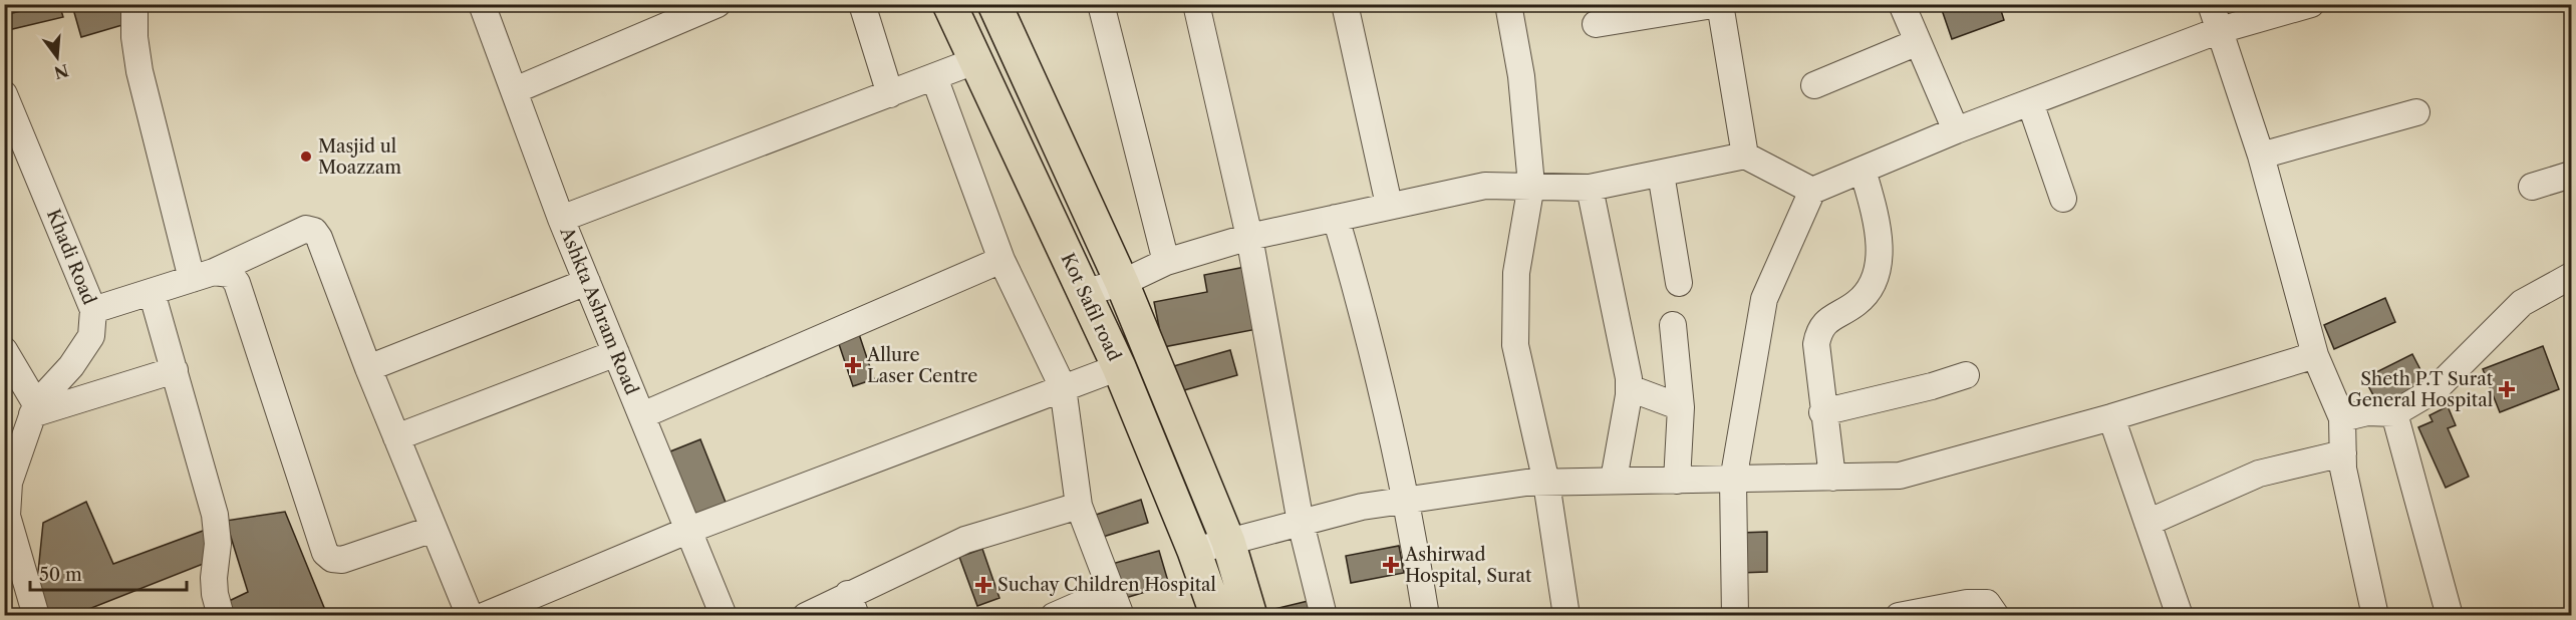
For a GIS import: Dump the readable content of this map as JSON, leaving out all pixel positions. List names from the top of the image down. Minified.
{"streets":{"main road":["Kot Safil road"],"street":["Khadi Road","Ashkta Ashram Road"]},"places":{"other":["Masjid ul Moazzam"],"health":["Allure Laser Centre","Sheth P.T Surat General Hospital","Ashirwad Hospital, Surat","Suchay Children Hospital"]},"scale_bar":"50 m","north":"bottom"}
